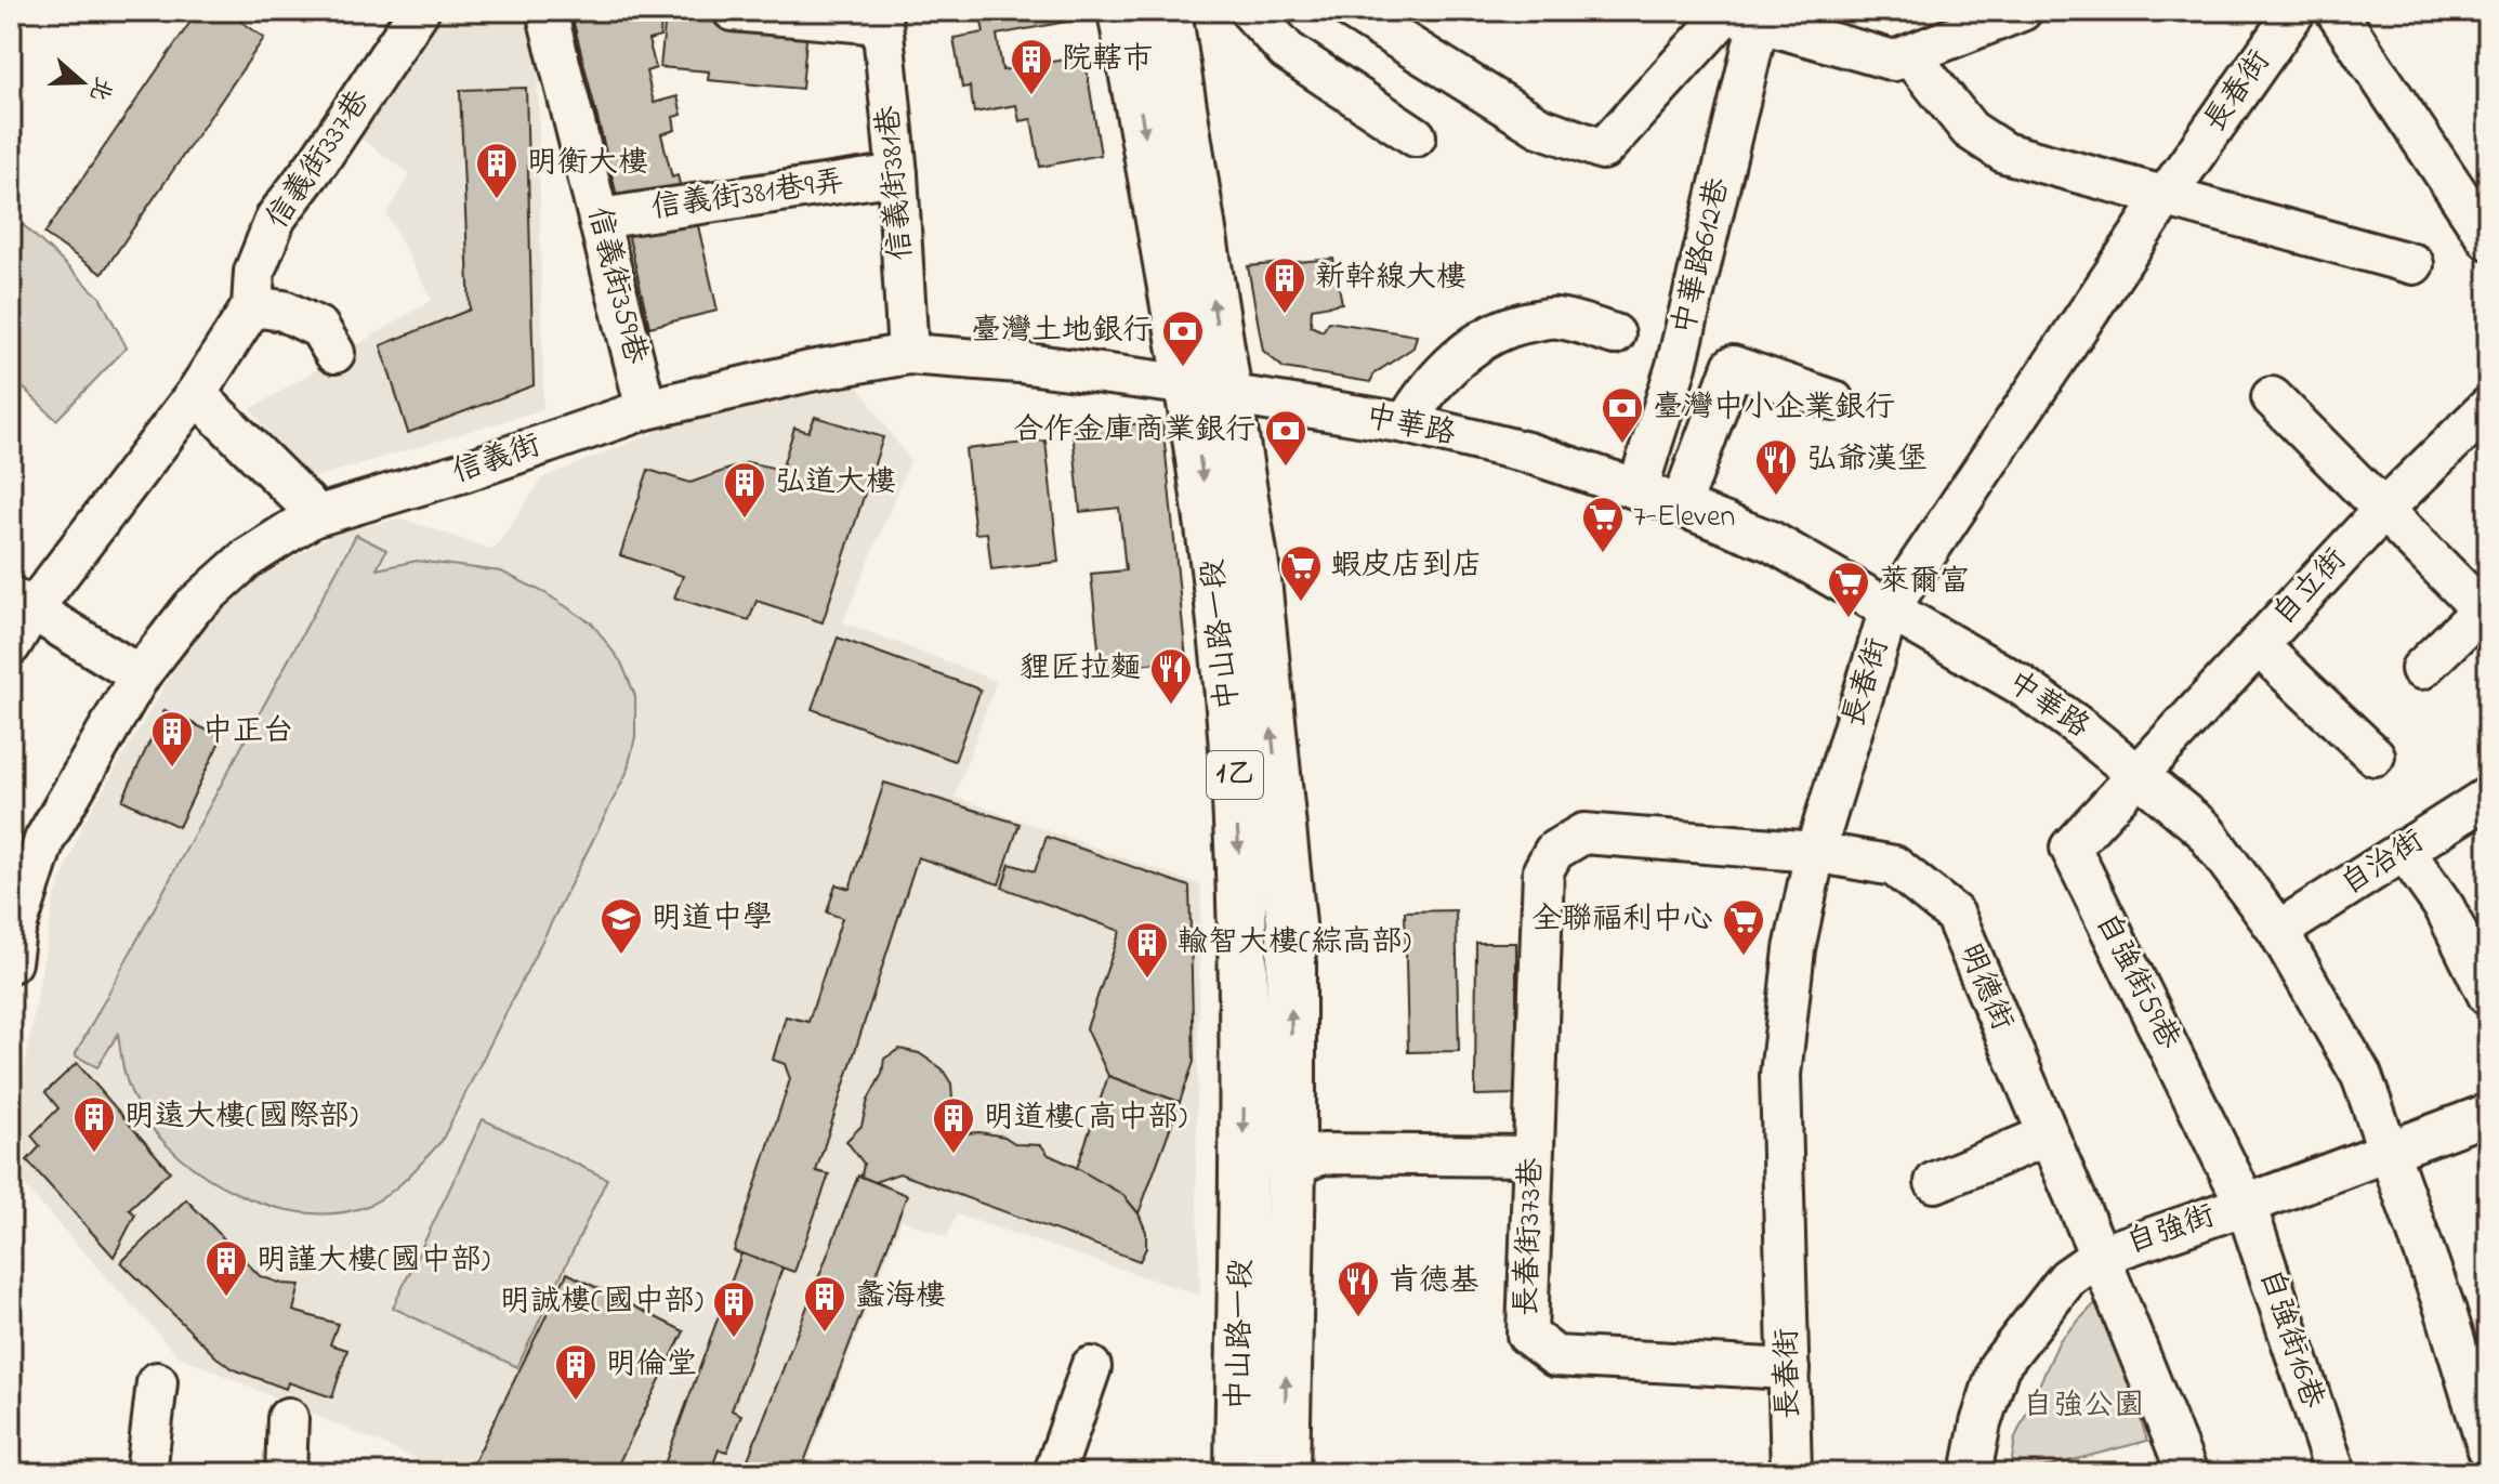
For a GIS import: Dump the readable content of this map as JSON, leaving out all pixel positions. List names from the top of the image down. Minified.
{"streets":{"main road":["中山路一段","1乙"],"street":["長春街","信義街337巷","信義街381巷","信義街381巷9弄","中華路612巷","信義街359巷","中華路","信義街","自立街","自治街","自強街59巷","明德街","自強街","長春街373巷","自強街16巷"]},"crossings":[["長春街","中華路"],["長春街","明德街"],["長春街","長春街373巷"],["信義街381巷","信義街381巷9弄"],["信義街381巷","信義街"],["信義街381巷9弄","信義街359巷"],["中華路612巷","中華路"],["信義街359巷","信義街"],["中華路","信義街"],["中華路","自立街"],["中華路","中山路一段"],["中華路","自治街"],["中華路","自強街59巷"],["中華路","自強街"],["信義街","中山路一段"],["自立街","自強街59巷"],["自強街59巷","自強街"],["自強街59巷","自強街16巷"],["明德街","自強街"],["明德街","長春街373巷"],["自強街","自強街16巷"]],"parks":["自強公園"],"places":{"building":["院轄市","明衡大樓","新幹線大樓","弘道大樓","中正台","輸智大樓(綜高部)","明遠大樓(國際部)","明道樓(高中部)","明謹大樓(國中部)","蠡海樓","明誠樓(國中部)","明倫堂"],"bank":["臺灣土地銀行","臺灣中小企業銀行","合作金庫商業銀行"],"restaurant":["弘爺漢堡","貍匠拉麵","肯德基"],"supermarket":["7-Eleven","蝦皮店到店","萊爾富","全聯福利中心"],"school or university":["明道中學"]},"north":"right"}
